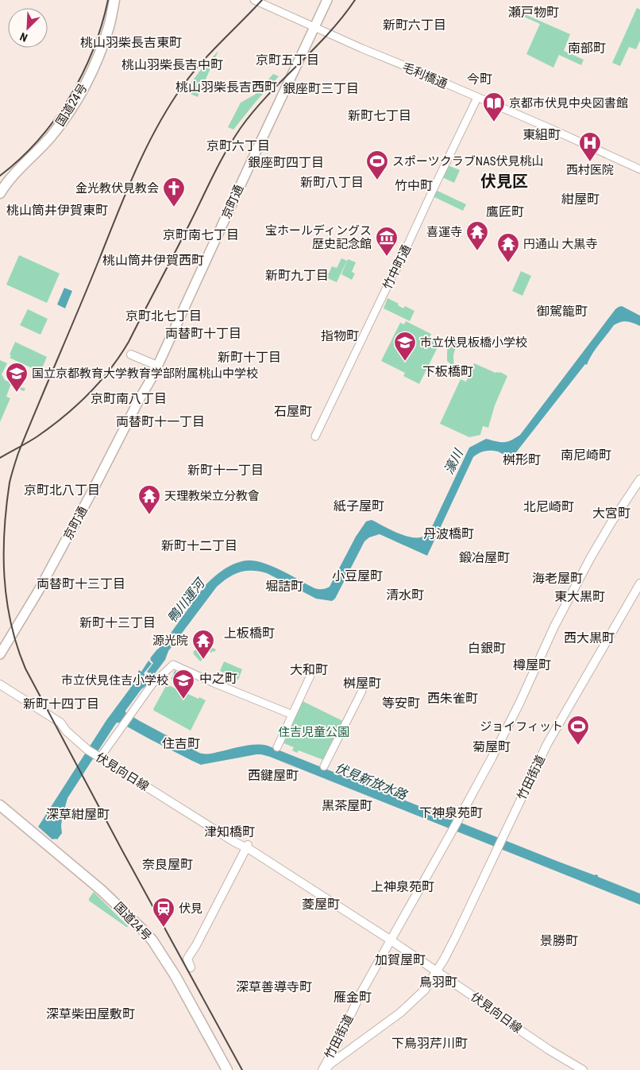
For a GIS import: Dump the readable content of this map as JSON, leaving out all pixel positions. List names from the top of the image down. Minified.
{"streets":{"highway":["国道24号"],"main road":["京町通","伏見向日線","竹田街道"],"street":["毛利橋通","竹中町通"]},"crossings":[["毛利橋通","京町通"],["毛利橋通","竹中町通"],["伏見向日線","竹田街道"]],"districts":["瀬戸物町","新町六丁目","桃山羽柴長吉東町","南部町","京町五丁目","桃山羽柴長吉中町","今町","桃山羽柴長吉西町","銀座町三丁目","新町七丁目","東組町","京町六丁目","銀座町四丁目","伏見区","新町八丁目","竹中町","紺屋町","桃山筒井伊賀東町","鷹匠町","京町南七丁目","桃山筒井伊賀西町","新町九丁目","御駕籠町","京町北七丁目","両替町十丁目","指物町","新町十丁目","下板橋町","京町南八丁目","石屋町","両替町十一丁目","南尼崎町","桝形町","新町十一丁目","京町北八丁目","紙子屋町","北尼崎町","大宮町","丹波橋町","新町十二丁目","鍛冶屋町","小豆屋町","海老屋町","両替町十三丁目","堀詰町","清水町","東大黒町","新町十三丁目","上板橋町","西大黒町","白銀町","樽屋町","大和町","中之町","桝屋町","西朱雀町","等安町","新町十四丁目","住吉町","菊屋町","西鍵屋町","黒茶屋町","下神泉苑町","深草紺屋町","津知橋町","奈良屋町","上神泉苑町","菱屋町","景勝町","加賀屋町","鳥羽町","深草善導寺町","雁金町","深草柴田屋敷町","下鳥羽芹川町"],"water":["濠川","鴨川運河","伏見新放水路"],"parks":["住吉児童公園"],"places":{"library":["京都市伏見中央図書館"],"hospital":["西村医院"],"sports":["スポーツクラブNAS伏見桃山","ジョイフィット"],"church":["金光教伏見教会"],"temple":["喜運寺","円通山 大黒寺","天理教栄立分教會","源光院"],"museum":["宝ホールディングス 歴史記念館"],"school or university":["市立伏見板橋小学校","国立京都教育大学教育学部附属桃山中学校","市立伏見住吉小学校"],"station":["伏見"]},"north":"bottom left"}
